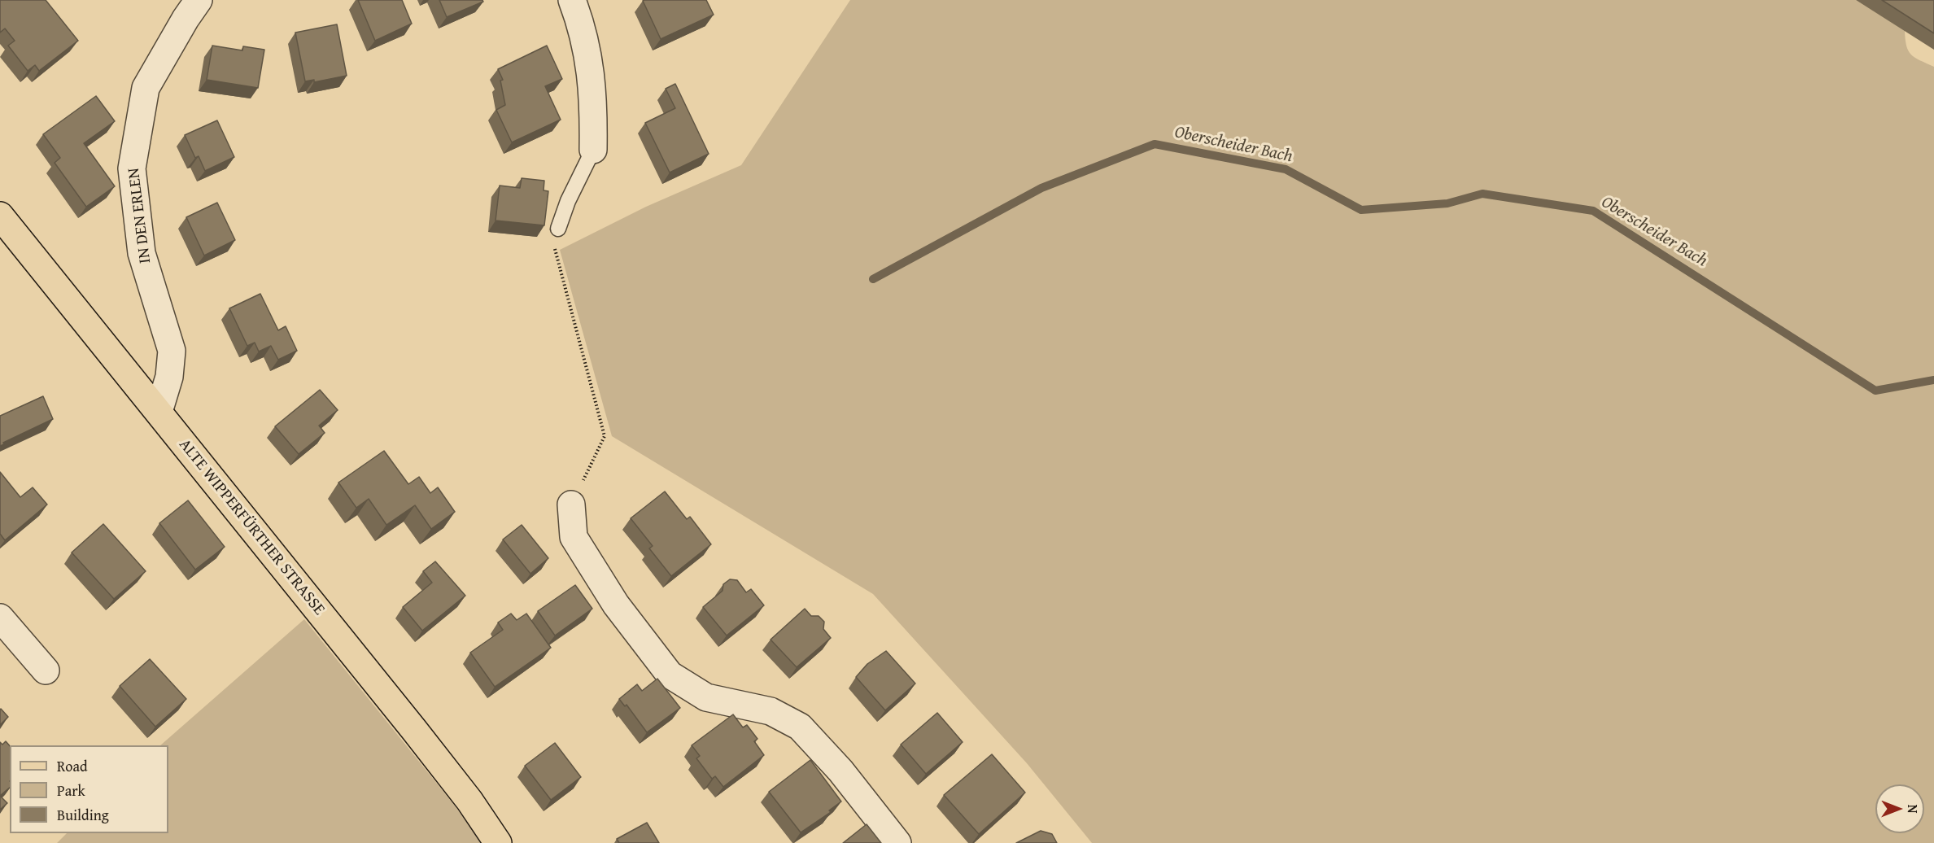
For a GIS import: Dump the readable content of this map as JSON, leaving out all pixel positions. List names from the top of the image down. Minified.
{"streets":{"main road":["ALTE WIPPERFÜRTHER STRASSE"],"street":["IN DEN ERLEN"]},"crossings":[["IN DEN ERLEN","ALTE WIPPERFÜRTHER STRASSE"]],"water":["Oberscheider Bach"],"legend":["Road","Park","Building"],"north":"right"}
